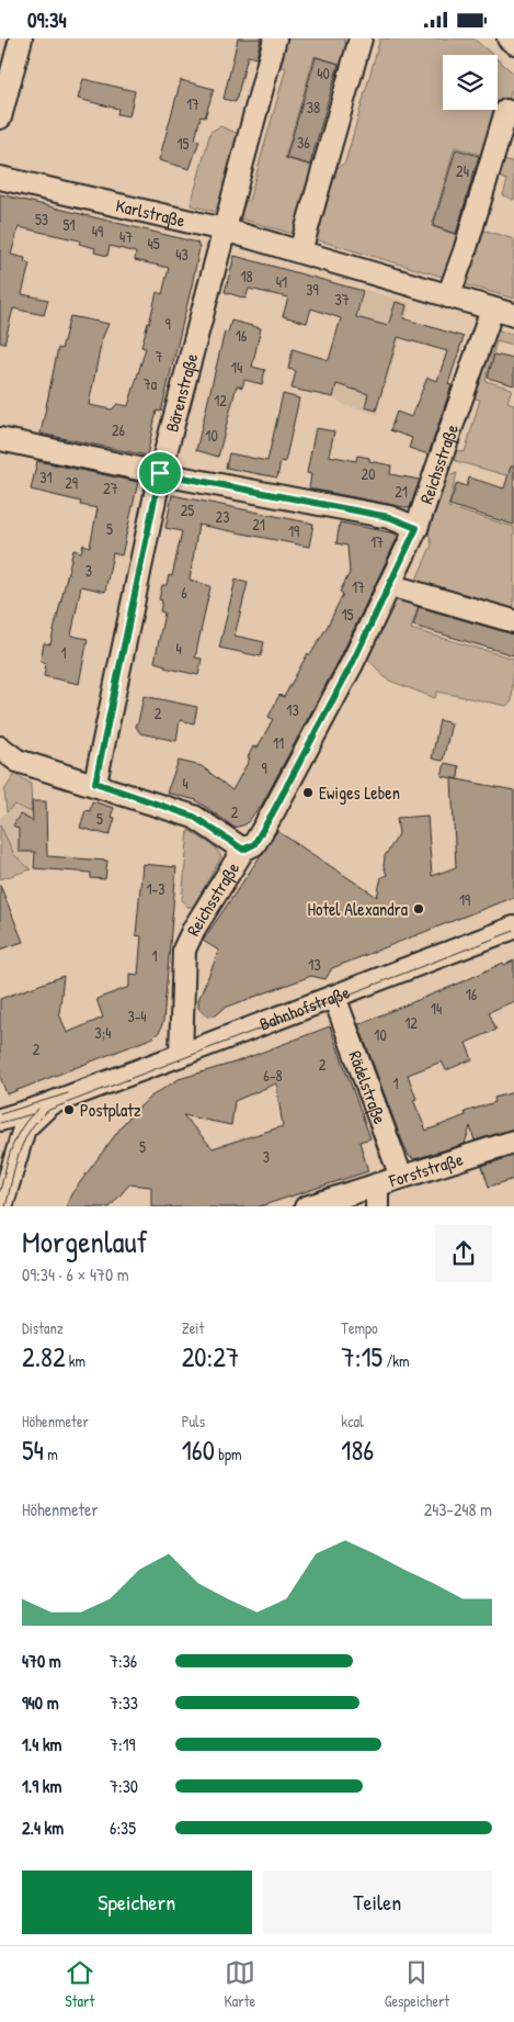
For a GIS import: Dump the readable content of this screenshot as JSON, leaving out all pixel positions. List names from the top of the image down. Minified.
{"streets":{"street":["Karlstraße","Bärenstraße","Reichsstraße","Bahnhofstraße","Rädelstraße","Forststraße"]},"crossings":[["Karlstraße","Bärenstraße"],["Karlstraße","Reichsstraße"],["Reichsstraße","Bahnhofstraße"],["Bahnhofstraße","Rädelstraße"],["Rädelstraße","Forststraße"]],"places":["Ewiges Leben","Hotel Alexandra","Postplatz"],"house_numbers":["40","17","38","36","15","24","53","51","49","47","45","43","18","41","39","37","9","16","7","14","7a","12","26","10","20","31","29","27","21","25","23","21","5","19","17","3","17","6","15","4","1","13","2","11","9","4","2","5","1-3","19","1","13","16","14","3-4","12","3;4","10","2","2","6-8","1","5","3"],"page":{"status":"09:34","heading":["Morgenlauf","09:34 · 6 × 470 m"],"stats":[["Distanz","2.82 km"],["Zeit","20:27"],["Tempo","7:15 /km"],["Höhenmeter","54 m"],["Puls","160 bpm"],["kcal","186"]],"chart":["Höhenmeter","243–248 m"],"list":[{"name":"470 m","note":"7:36"},{"name":"940 m","note":"7:33"},{"name":"1.4 km","note":"7:19"},{"name":"1.9 km","note":"7:30"},{"name":"2.4 km","note":"6:35"}],"buttons":["Speichern","Teilen"],"tabs":["Start","Karte","Gespeichert"]}}
